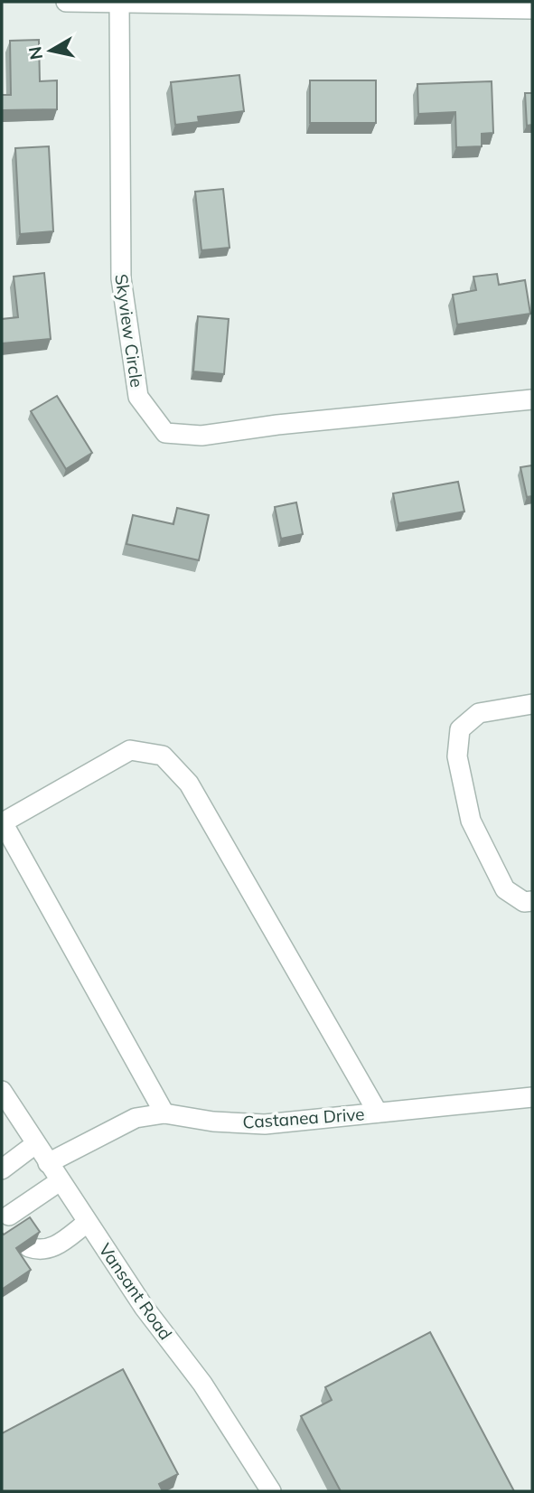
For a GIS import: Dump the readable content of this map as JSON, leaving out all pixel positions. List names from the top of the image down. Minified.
{"streets":{"street":["Skyview Circle","Castanea Drive","Vansant Road"]},"crossings":[["Castanea Drive","Vansant Road"]],"north":"left"}
